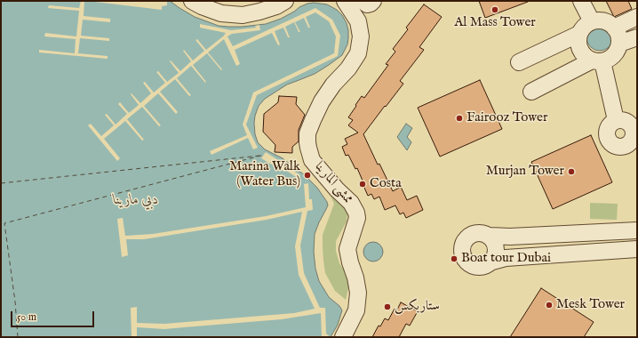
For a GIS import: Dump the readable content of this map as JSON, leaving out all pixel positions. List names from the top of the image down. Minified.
{"streets":{"street":["ممشى المارينا"]},"water":["دبي مارينا"],"places":["Al Mass Tower","Fairooz Tower","Murjan Tower","Marina Walk (Water Bus)","Costa","Boat tour Dubai","Mesk Tower","ستاربكس"],"scale_bar":"50 m"}
